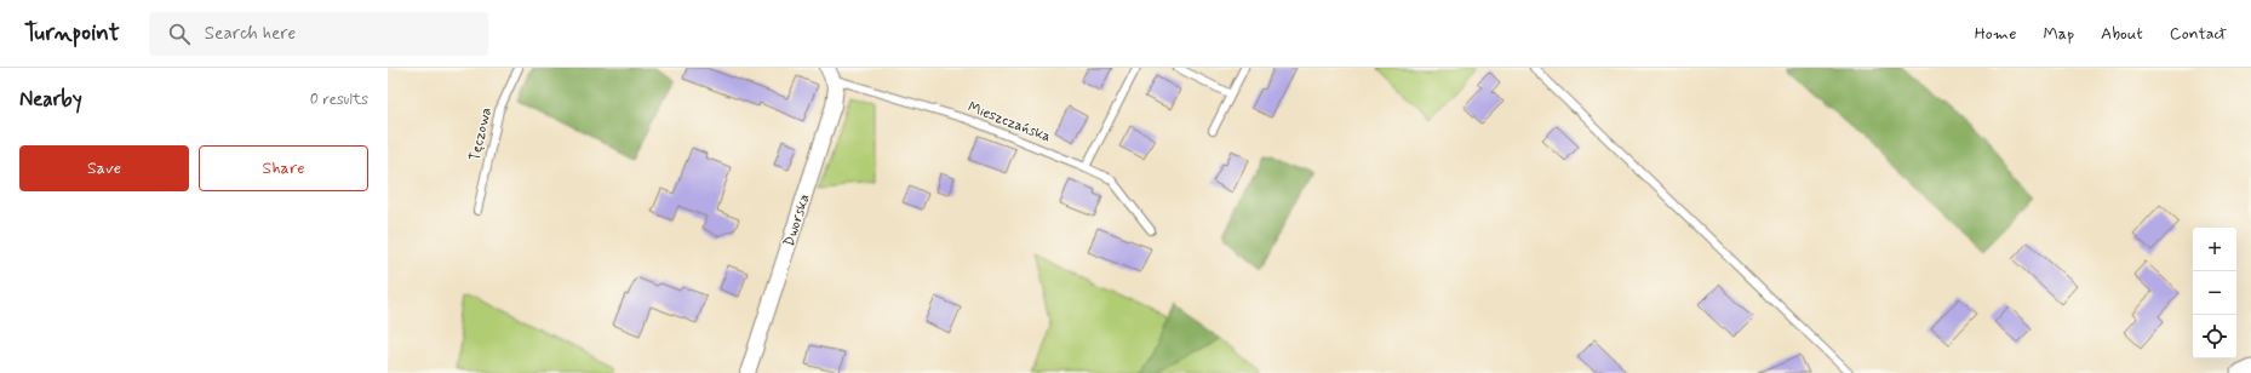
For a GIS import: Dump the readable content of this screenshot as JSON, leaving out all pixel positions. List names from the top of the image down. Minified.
{"streets":{"street":["Dworska"],"lane":["Mieszczańska","Tęczowa"]},"crossings":[["Mieszczańska","Dworska"]],"page":{"header":"Turnpoint","search":"Search here","nav":["Home","Map","About","Contact"],"heading":["Nearby","0 results"],"buttons":["Save","Share"],"map_buttons":["+","−"]}}
